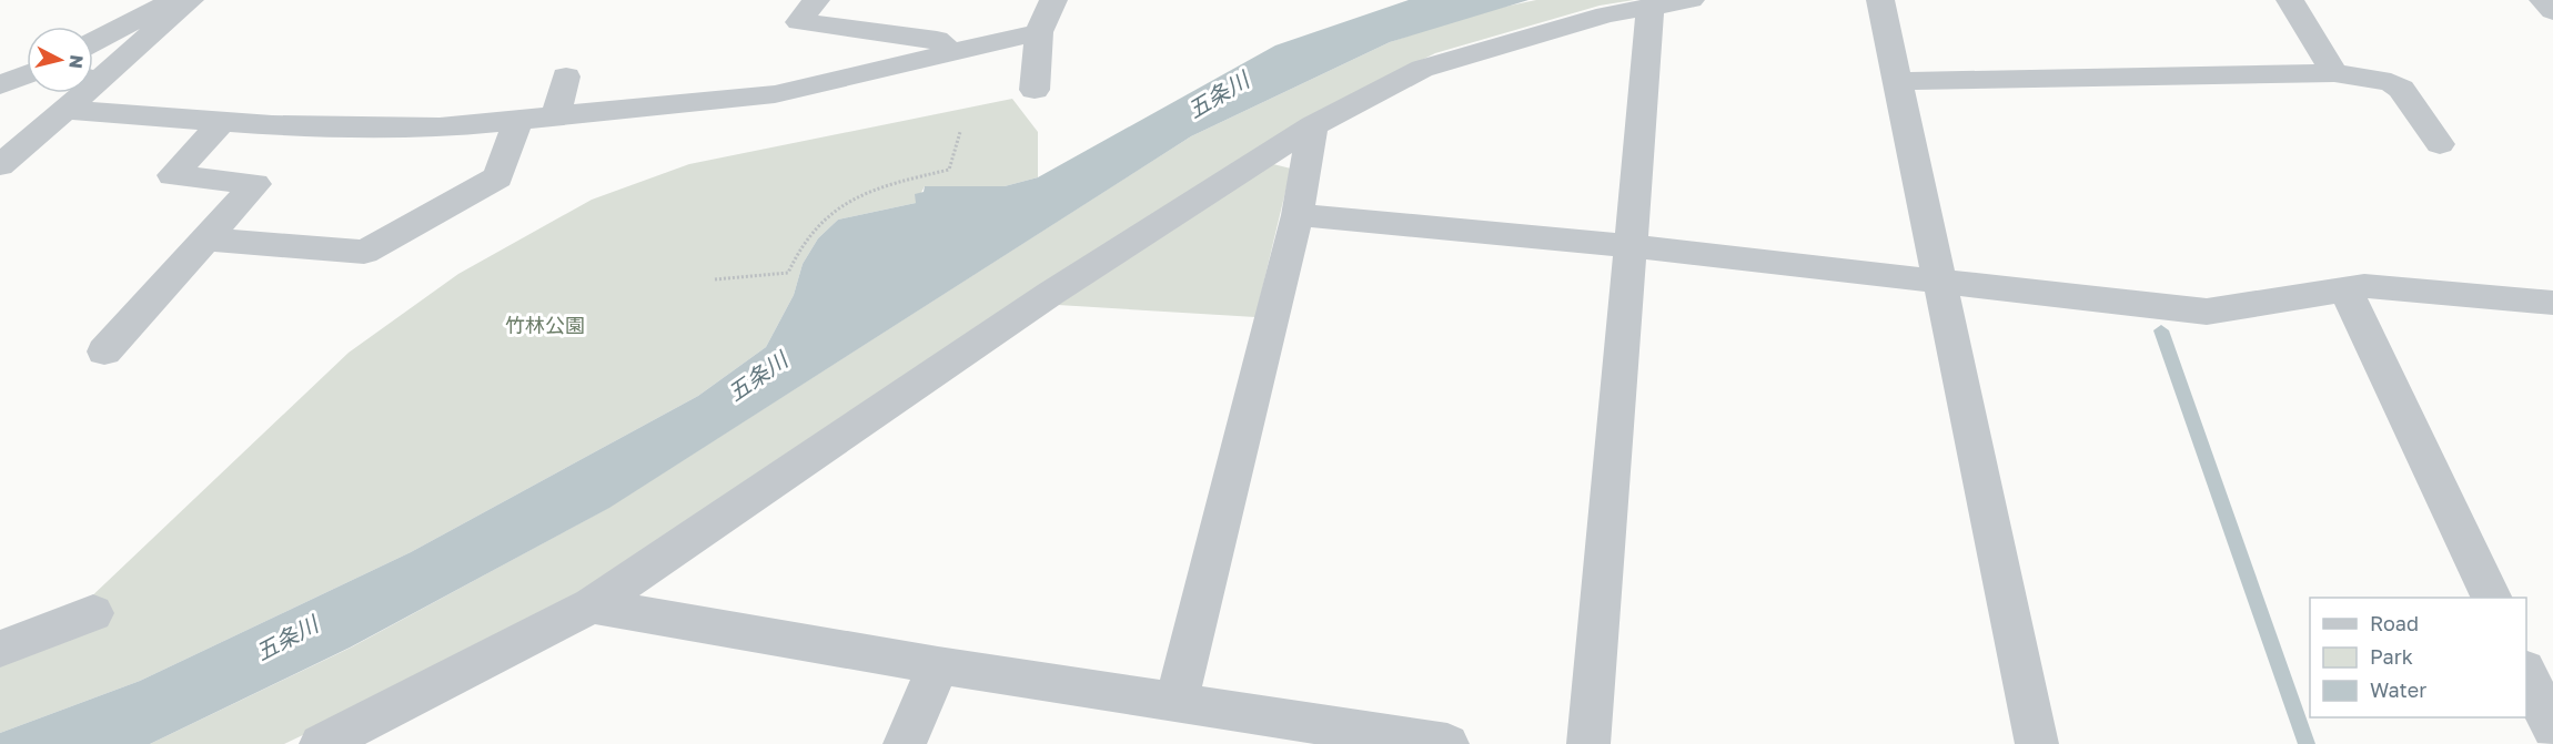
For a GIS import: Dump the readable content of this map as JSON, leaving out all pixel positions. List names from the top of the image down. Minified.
{"water":["五条川"],"parks":["竹林公園"],"legend":["Road","Park","Water"],"north":"right"}
